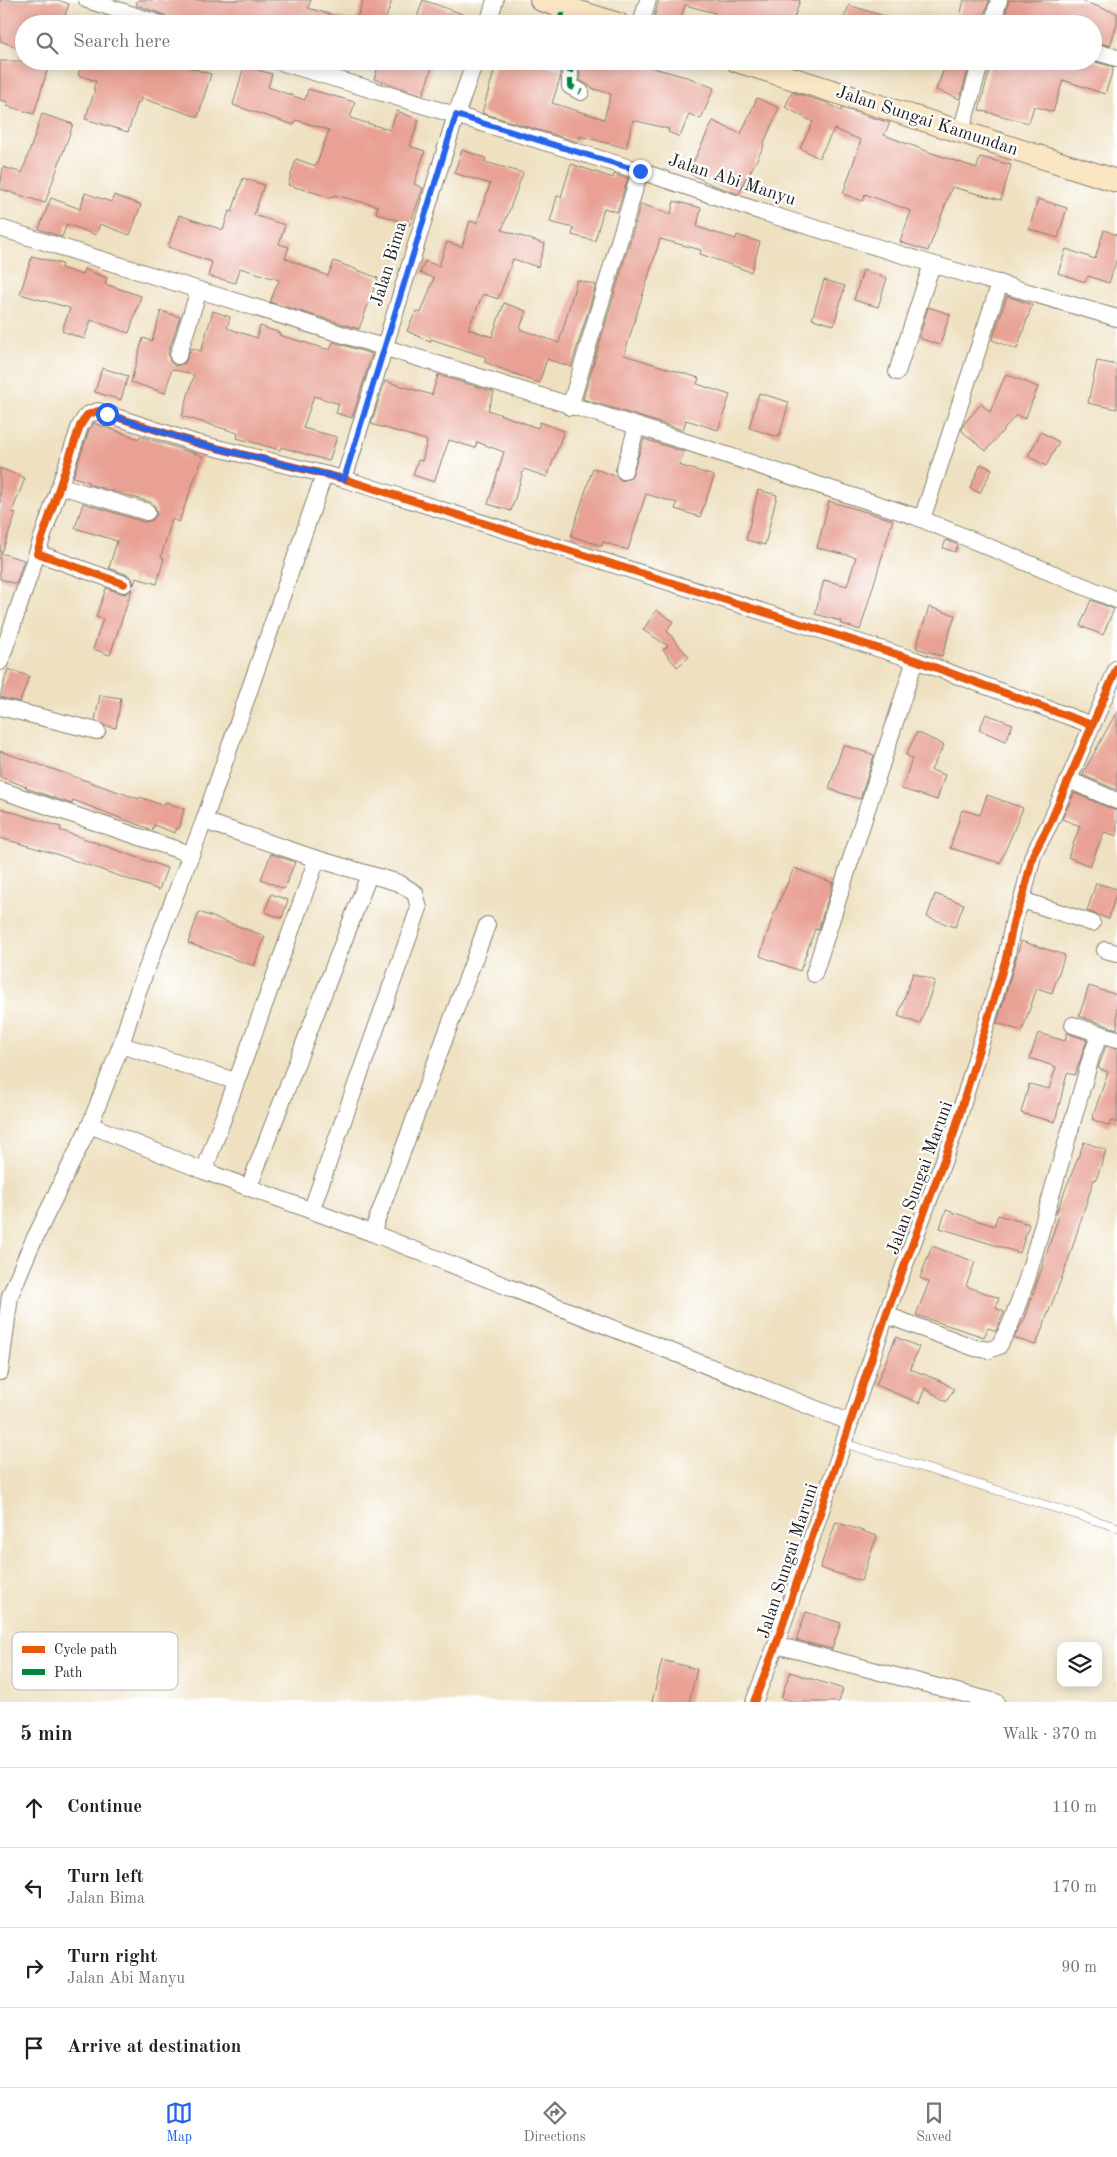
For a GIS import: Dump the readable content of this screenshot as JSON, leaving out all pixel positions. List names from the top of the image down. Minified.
{"streets":{"main road":["Jalan Sungai Kamundan"],"street":["Jalan Abi Manyu","Jalan Bima","Jalan Sungai Maruni"]},"crossings":[["Jalan Abi Manyu","Jalan Bima"]],"legend":["Cycle path","Path"],"page":{"search":"Search here","heading":["5 min","Walk · 370 m"],"list":[["Continue","110 m"],["Turn left","Jalan Bima","170 m"],["Turn right","Jalan Abi Manyu","90 m"],"Arrive at destination"],"nav":["Map","Directions","Saved"]}}
